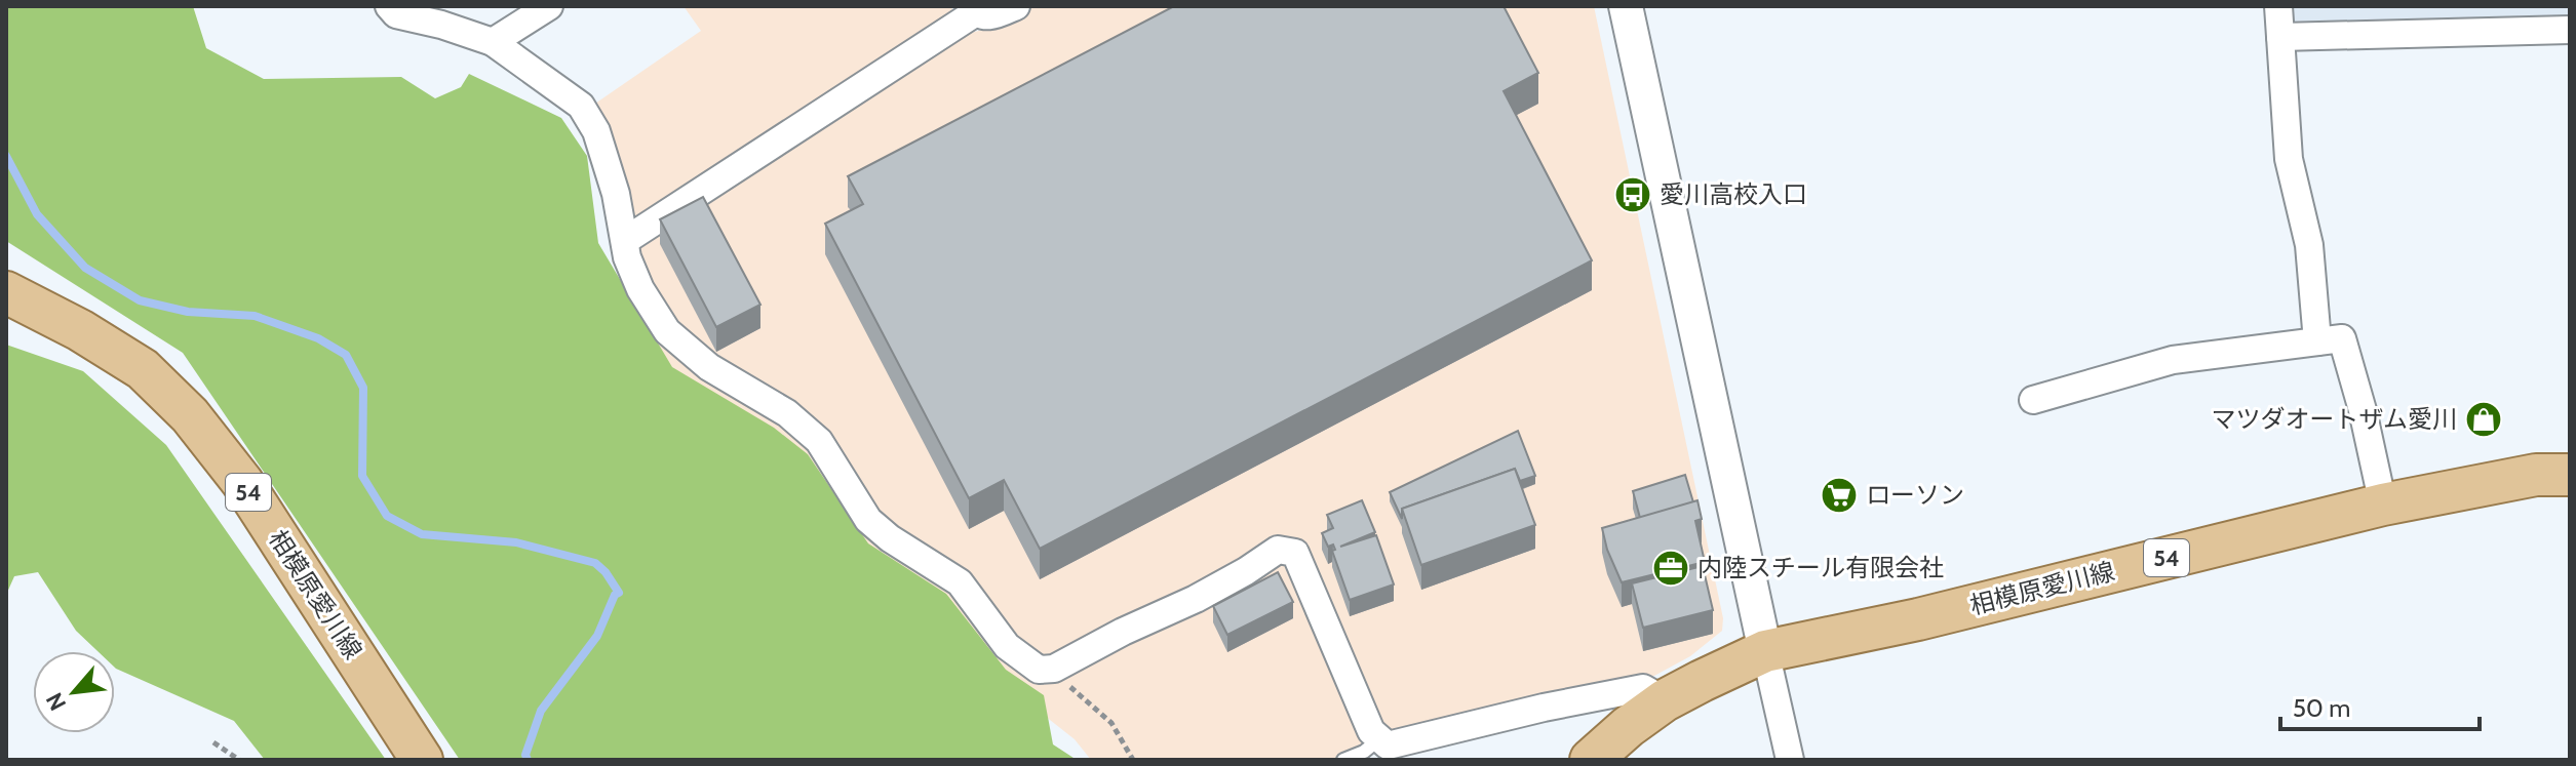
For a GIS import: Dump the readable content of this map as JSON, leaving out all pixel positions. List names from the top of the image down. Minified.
{"streets":{"main road":["54","相模原愛川線"]},"places":{"bus stop":["愛川高校入口"],"shop":["マツダオートザム愛川"],"supermarket":["ローソン"],"office":["内陸スチール有限会社"]},"scale_bar":"50 m","north":"bottom left"}
